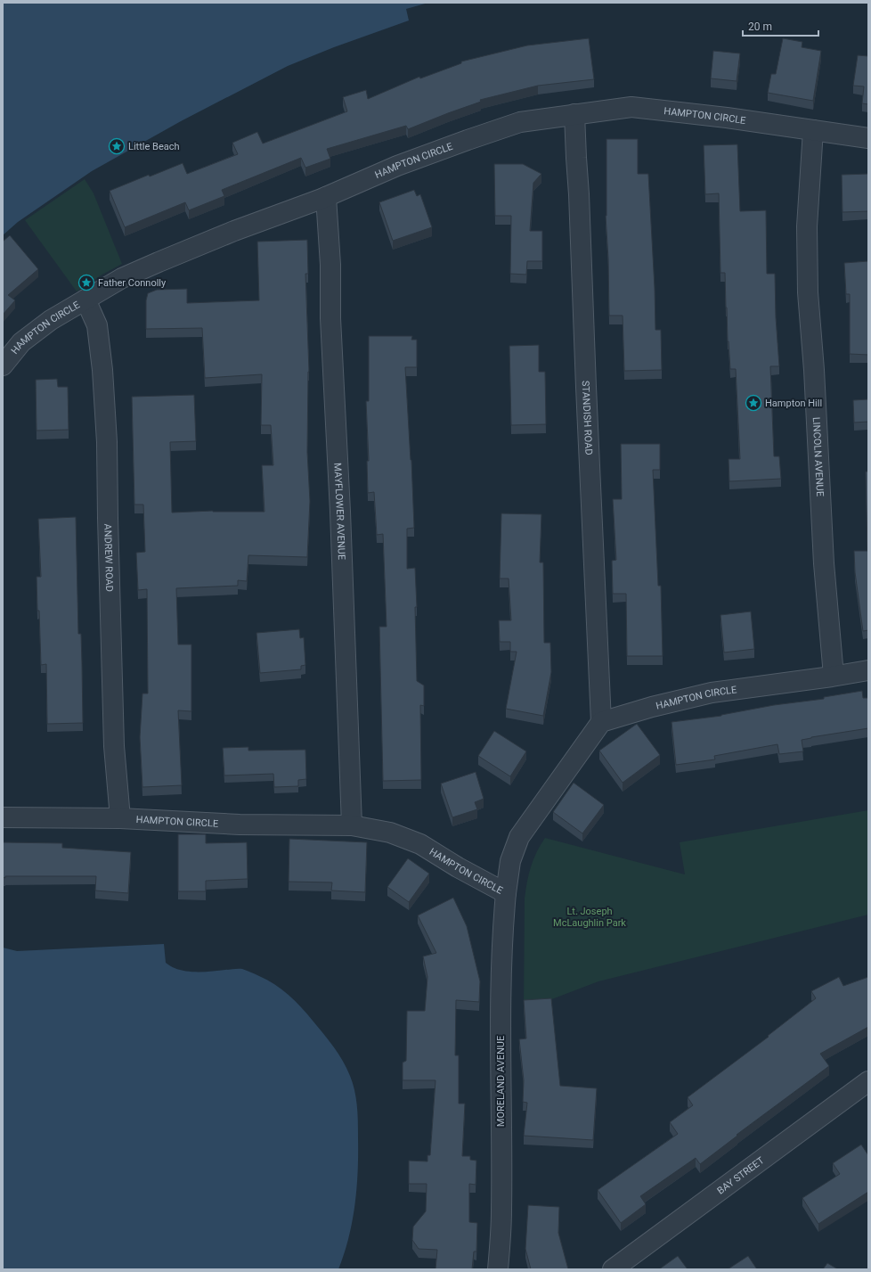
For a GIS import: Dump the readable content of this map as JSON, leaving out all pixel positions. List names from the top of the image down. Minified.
{"streets":{"street":["HAMPTON CIRCLE","STANDISH ROAD","LINCOLN AVENUE","MAYFLOWER AVENUE","ANDREW ROAD","MORELAND AVENUE","BAY STREET"]},"crossings":[["HAMPTON CIRCLE","STANDISH ROAD"],["HAMPTON CIRCLE","LINCOLN AVENUE"],["HAMPTON CIRCLE","MAYFLOWER AVENUE"],["HAMPTON CIRCLE","ANDREW ROAD"],["HAMPTON CIRCLE","MORELAND AVENUE"]],"parks":["Lt. Joseph McLaughlin Park"],"places":{"place":["Little Beach","Father Connolly","Hampton Hill"]},"scale_bar":"20 m"}
